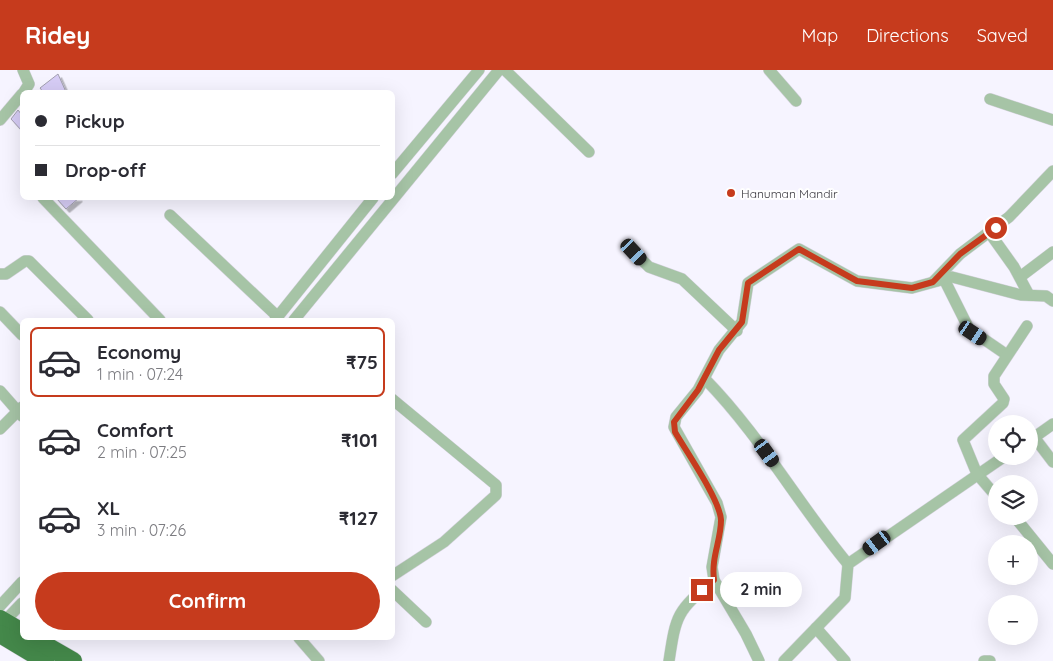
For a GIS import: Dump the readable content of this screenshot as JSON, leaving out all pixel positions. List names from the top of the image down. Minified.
{"places":["Hanuman Mandir"],"page":{"header":"Ridey","nav":["Map","Directions","Saved"],"banner":["Pickup","Drop-off"],"list":[{"name":"Economy","note":"1 min · 07:24","value":"₹75"},{"name":"Comfort","note":"2 min · 07:25","value":"₹101"},{"name":"XL","note":"3 min · 07:26","value":"₹127"}],"map_buttons":["+","−"],"buttons":"Confirm","bubble":"2 min"}}
